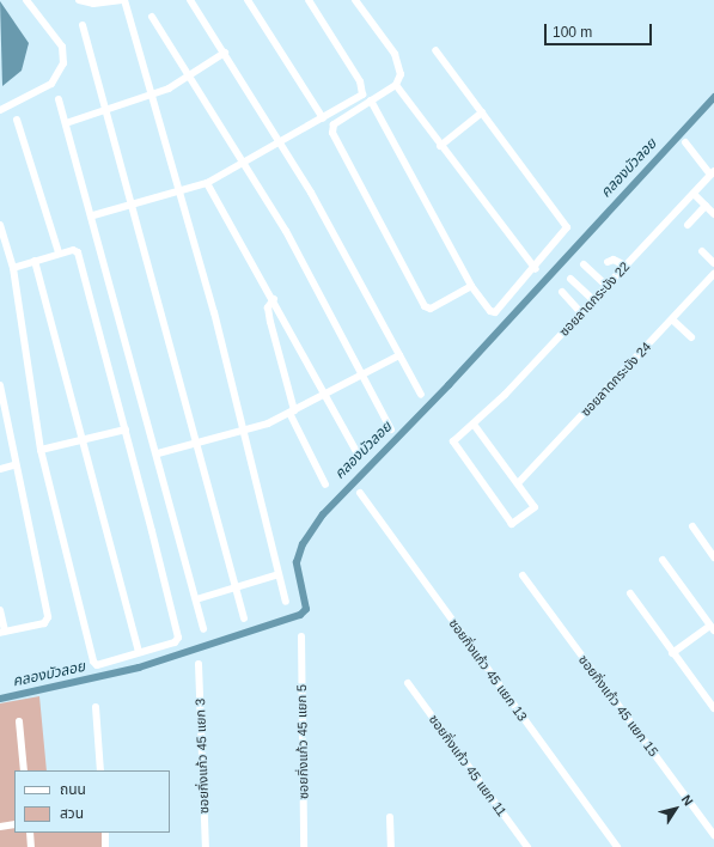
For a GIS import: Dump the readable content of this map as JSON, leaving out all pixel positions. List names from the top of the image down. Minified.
{"streets":{"street":["ซอยลาดกระบัง 22","ซอยลาดกระบัง 24","ซอยกิ่งแก้ว 45 แยก 13","ซอยกิ่งแก้ว 45 แยก 15","ซอยกิ่งแก้ว 45 แยก 5","ซอยกิ่งแก้ว 45 แยก 3","ซอยกิ่งแก้ว 45 แยก 11"]},"crossings":[["ซอยลาดกระบัง 22","ซอยลาดกระบัง 24"]],"water":["คลองบัวลอย"],"legend":["ถนน","สวน"],"scale_bar":"100 m","north":"top right"}
